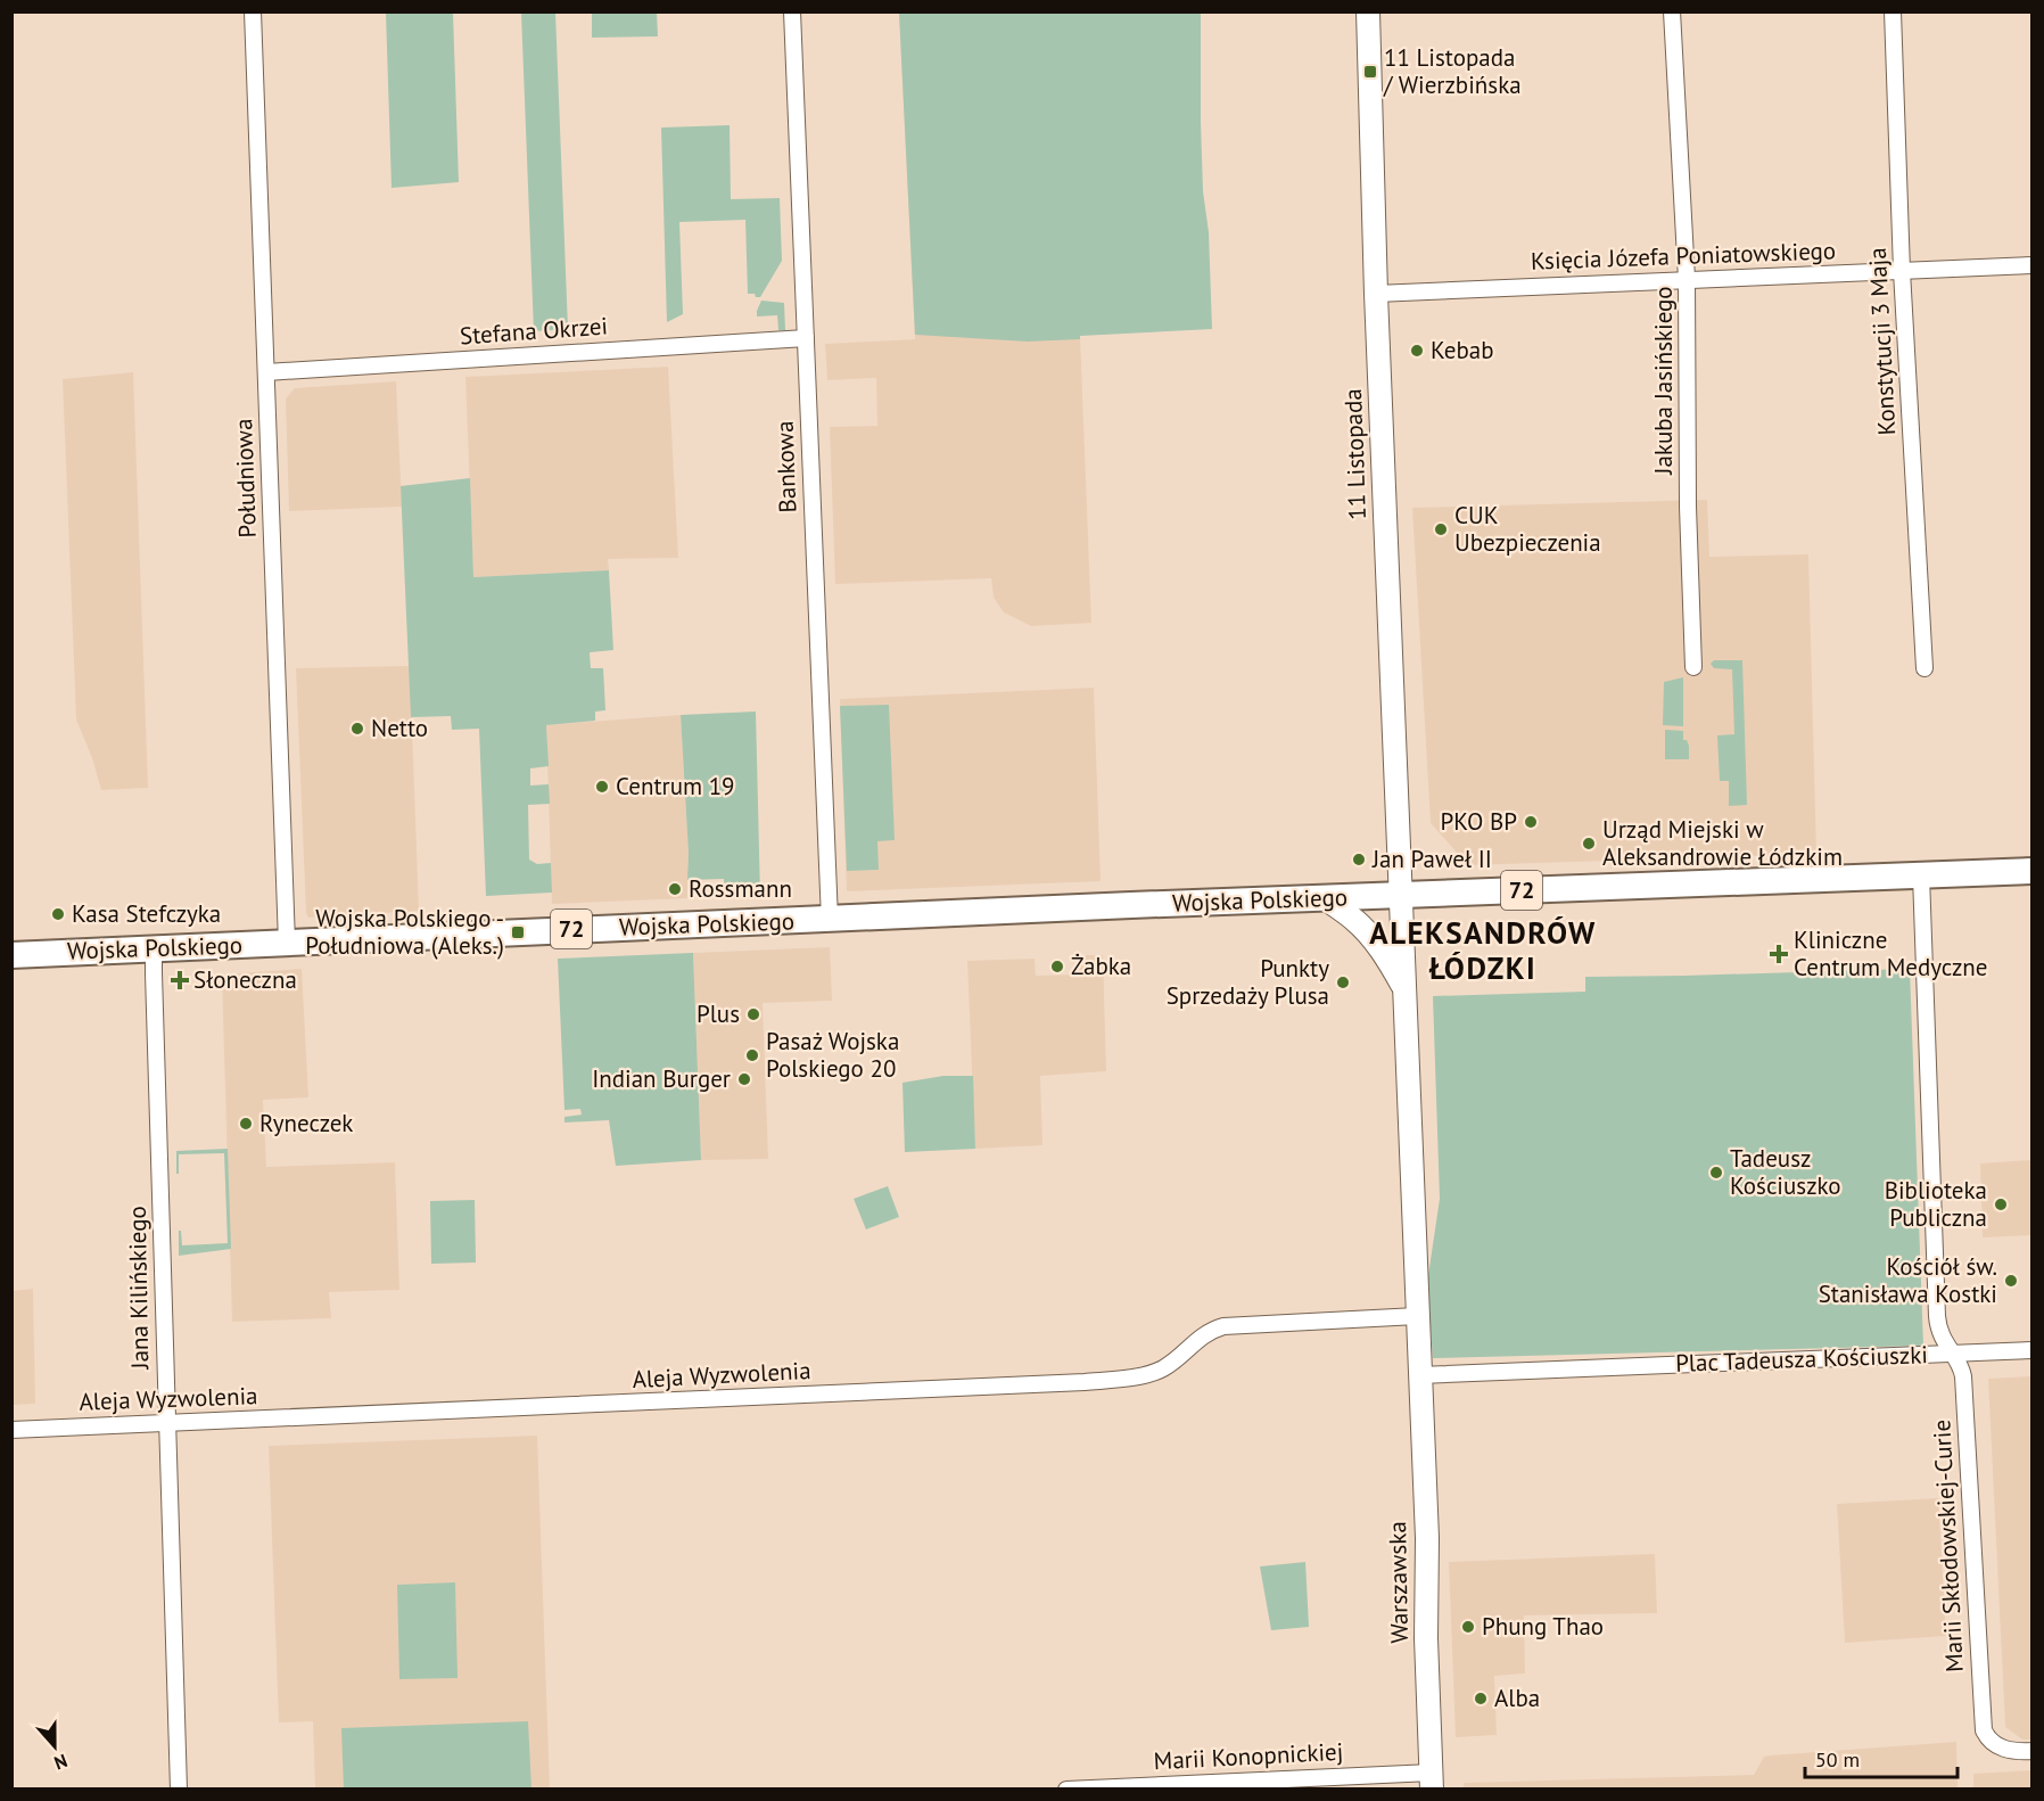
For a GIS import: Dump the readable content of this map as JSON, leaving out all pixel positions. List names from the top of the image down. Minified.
{"streets":{"main road":["11 Listopada","72","Wojska Polskiego","Warszawska"],"street":["Księcia Józefa Poniatowskiego","Stefana Okrzei","Konstytucji 3 Maja","Jakuba Jasińskiego","Bankowa","Południowa","Jana Kilińskiego","Plac Tadeusza Kościuszki","Aleja Wyzwolenia","Marii Skłodowskiej-Curie","Marii Konopnickiej"]},"crossings":[["Księcia Józefa Poniatowskiego","Konstytucji 3 Maja"],["Księcia Józefa Poniatowskiego","Jakuba Jasińskiego"],["Księcia Józefa Poniatowskiego","11 Listopada"],["Stefana Okrzei","Bankowa"],["Stefana Okrzei","Południowa"],["11 Listopada","72"],["11 Listopada","Wojska Polskiego"],["Bankowa","Wojska Polskiego"],["Południowa","Wojska Polskiego"],["72","Wojska Polskiego"],["72","Plac Tadeusza Kościuszki"],["Wojska Polskiego","Jana Kilińskiego"],["Jana Kilińskiego","Aleja Wyzwolenia"],["Plac Tadeusza Kościuszki","Marii Skłodowskiej-Curie"],["Plac Tadeusza Kościuszki","Warszawska"],["Warszawska","Marii Konopnickiej"]],"districts":["ALEKSANDRÓW ŁÓDZKI"],"places":{"transit":["11 Listopada / Wierzbińska","Wojska Polskiego - Południowa (Aleks.)"],"other":["Kebab","CUK Ubezpieczenia","Netto","Centrum 19","PKO BP","Urząd Miejski w Aleksandrowie Łódzkim","Jan Paweł II","Rossmann","Kasa Stefczyka","Żabka","Punkty Sprzedaży Plusa","Plus","Pasaż Wojska Polskiego 20","Indian Burger","Ryneczek","Tadeusz Kościuszko","Biblioteka Publiczna","Kościół św. Stanisława Kostki","Phung Thao","Alba"],"health":["Kliniczne Centrum Medyczne","Słoneczna"]},"scale_bar":"50 m","north":"bottom"}
